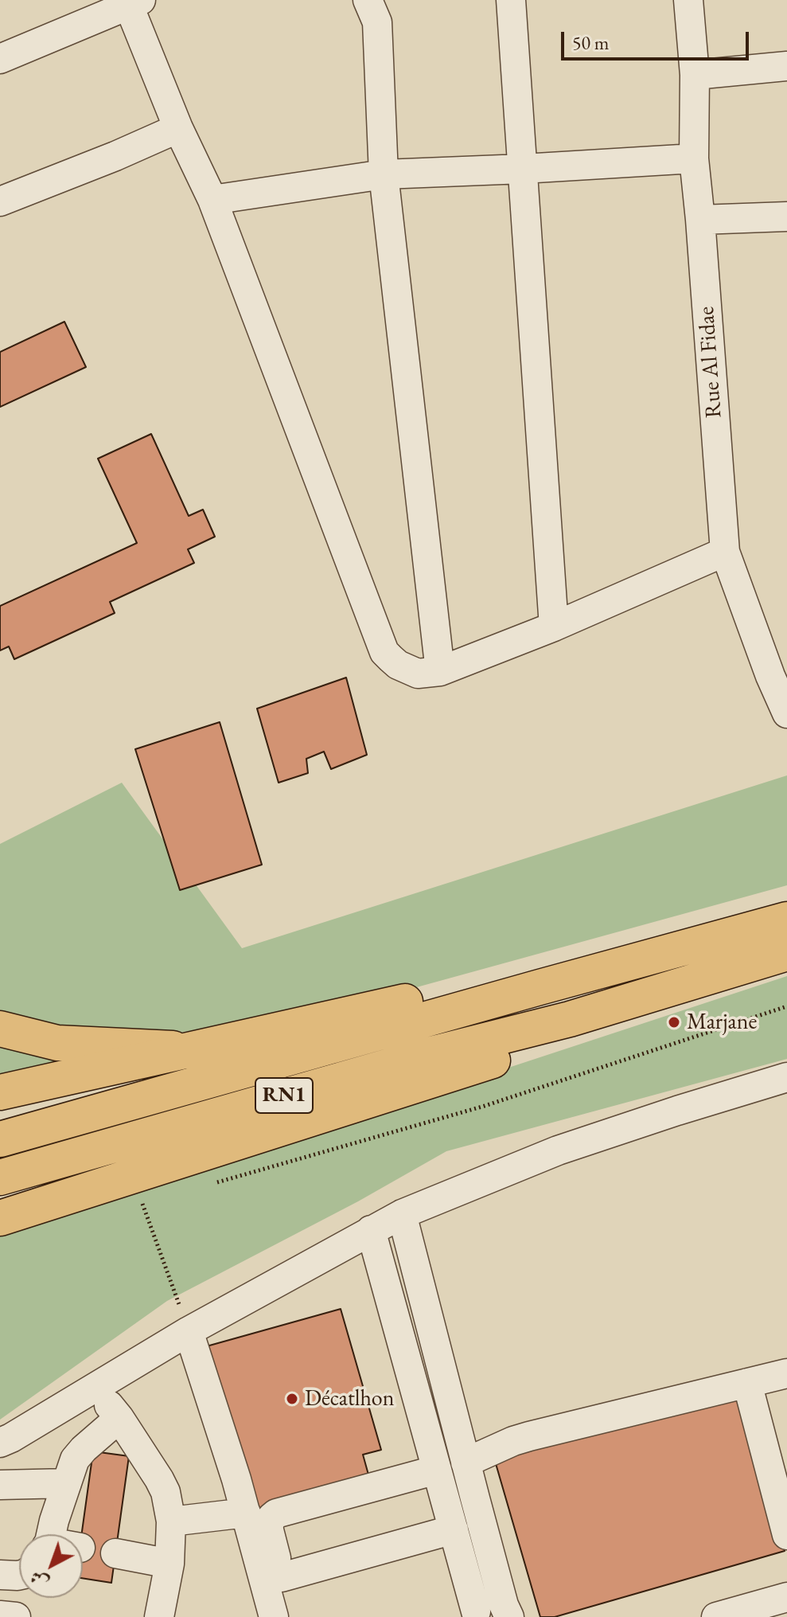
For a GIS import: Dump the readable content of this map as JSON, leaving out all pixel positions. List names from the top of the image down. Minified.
{"streets":{"main road":["RN1"],"street":["Rue Al Fidae"]},"places":["Marjane","Décatlhon"],"scale_bar":"50 m","north":"bottom left"}
